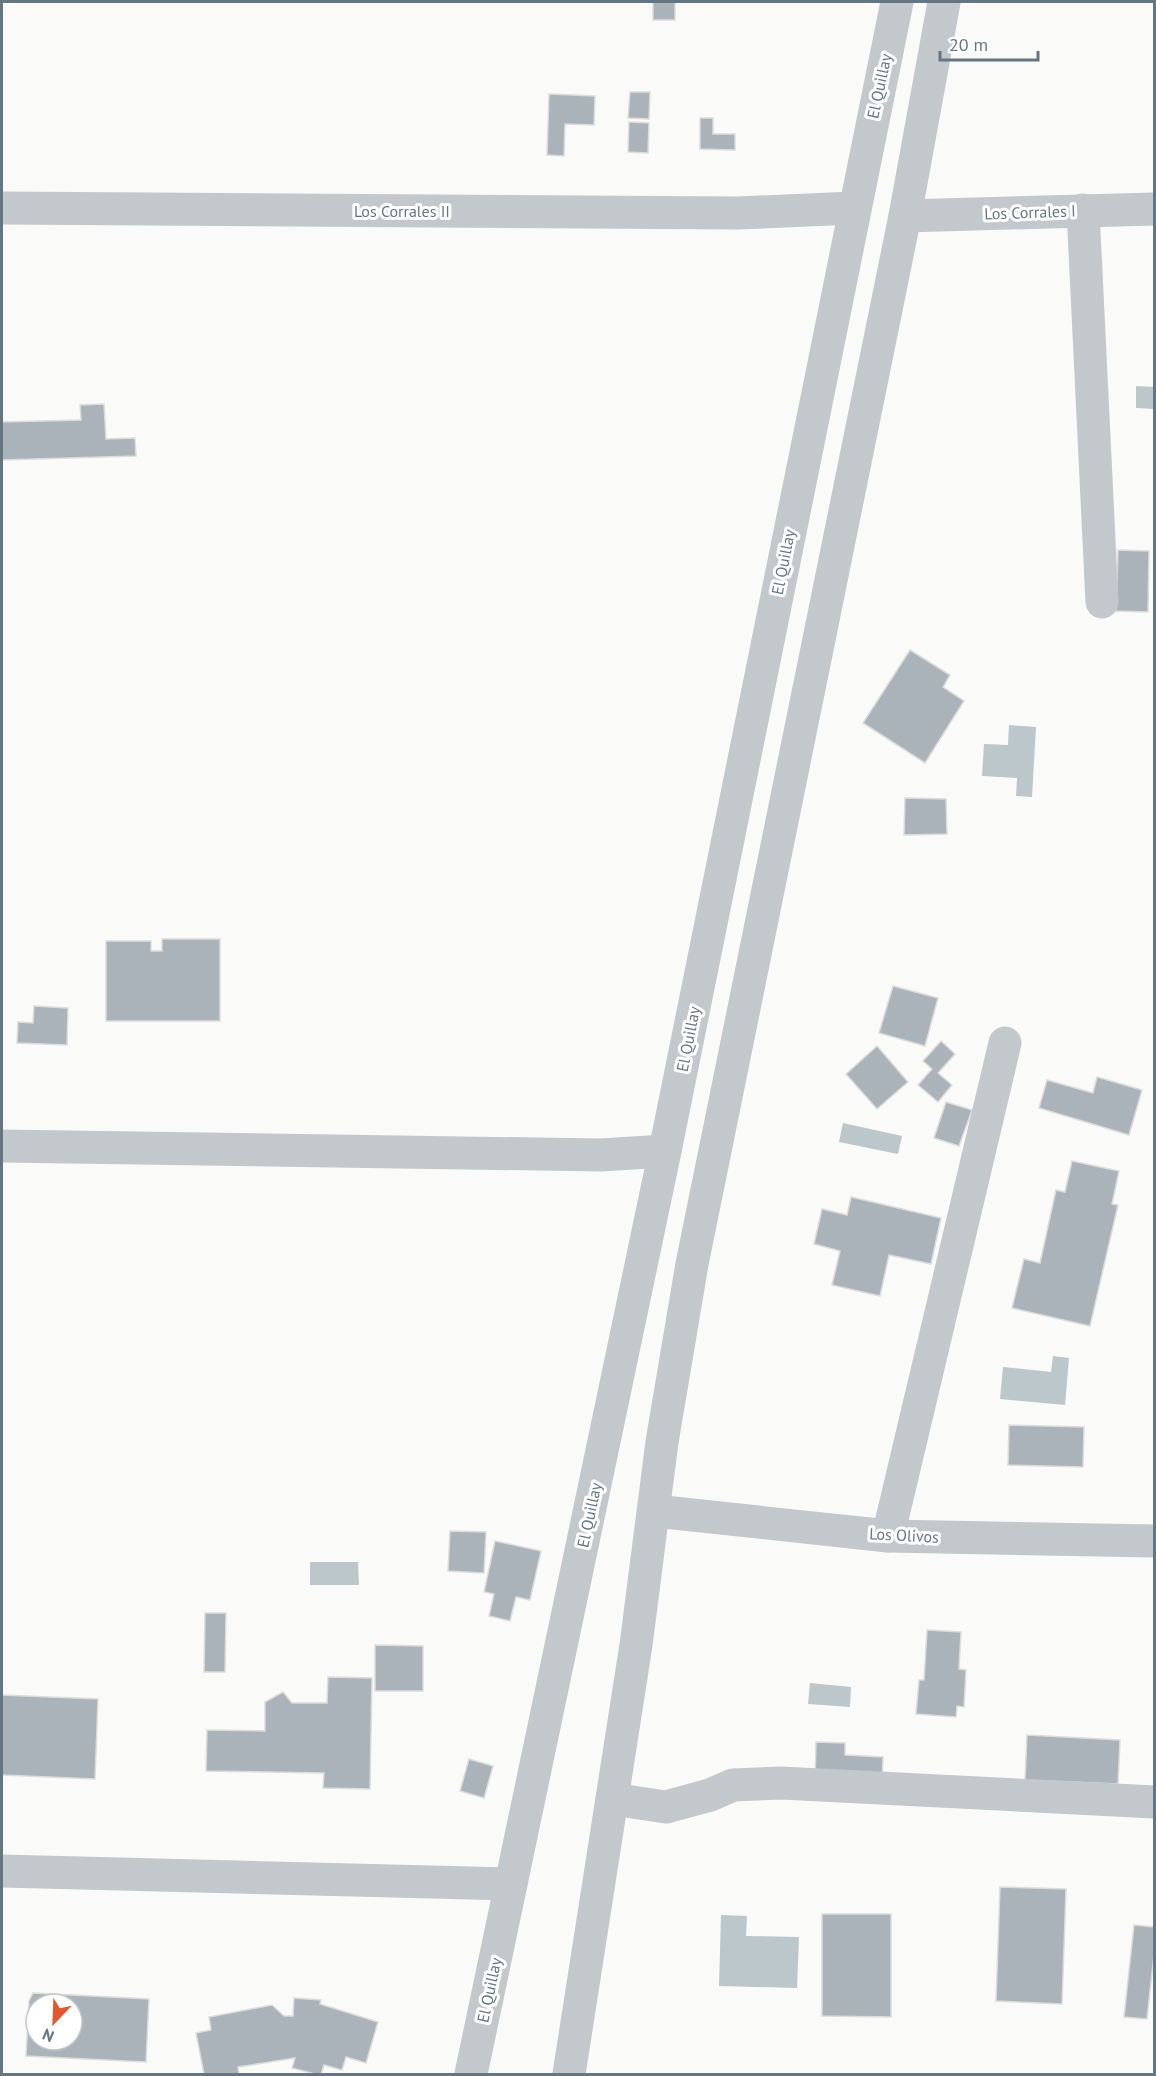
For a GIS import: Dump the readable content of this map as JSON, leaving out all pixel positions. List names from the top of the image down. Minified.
{"streets":{"street":["El Quillay","Los Corrales II","Los Corrales I","Los Olivos"]},"crossings":[["El Quillay","Los Corrales II"]],"scale_bar":"20 m","north":"bottom left"}
